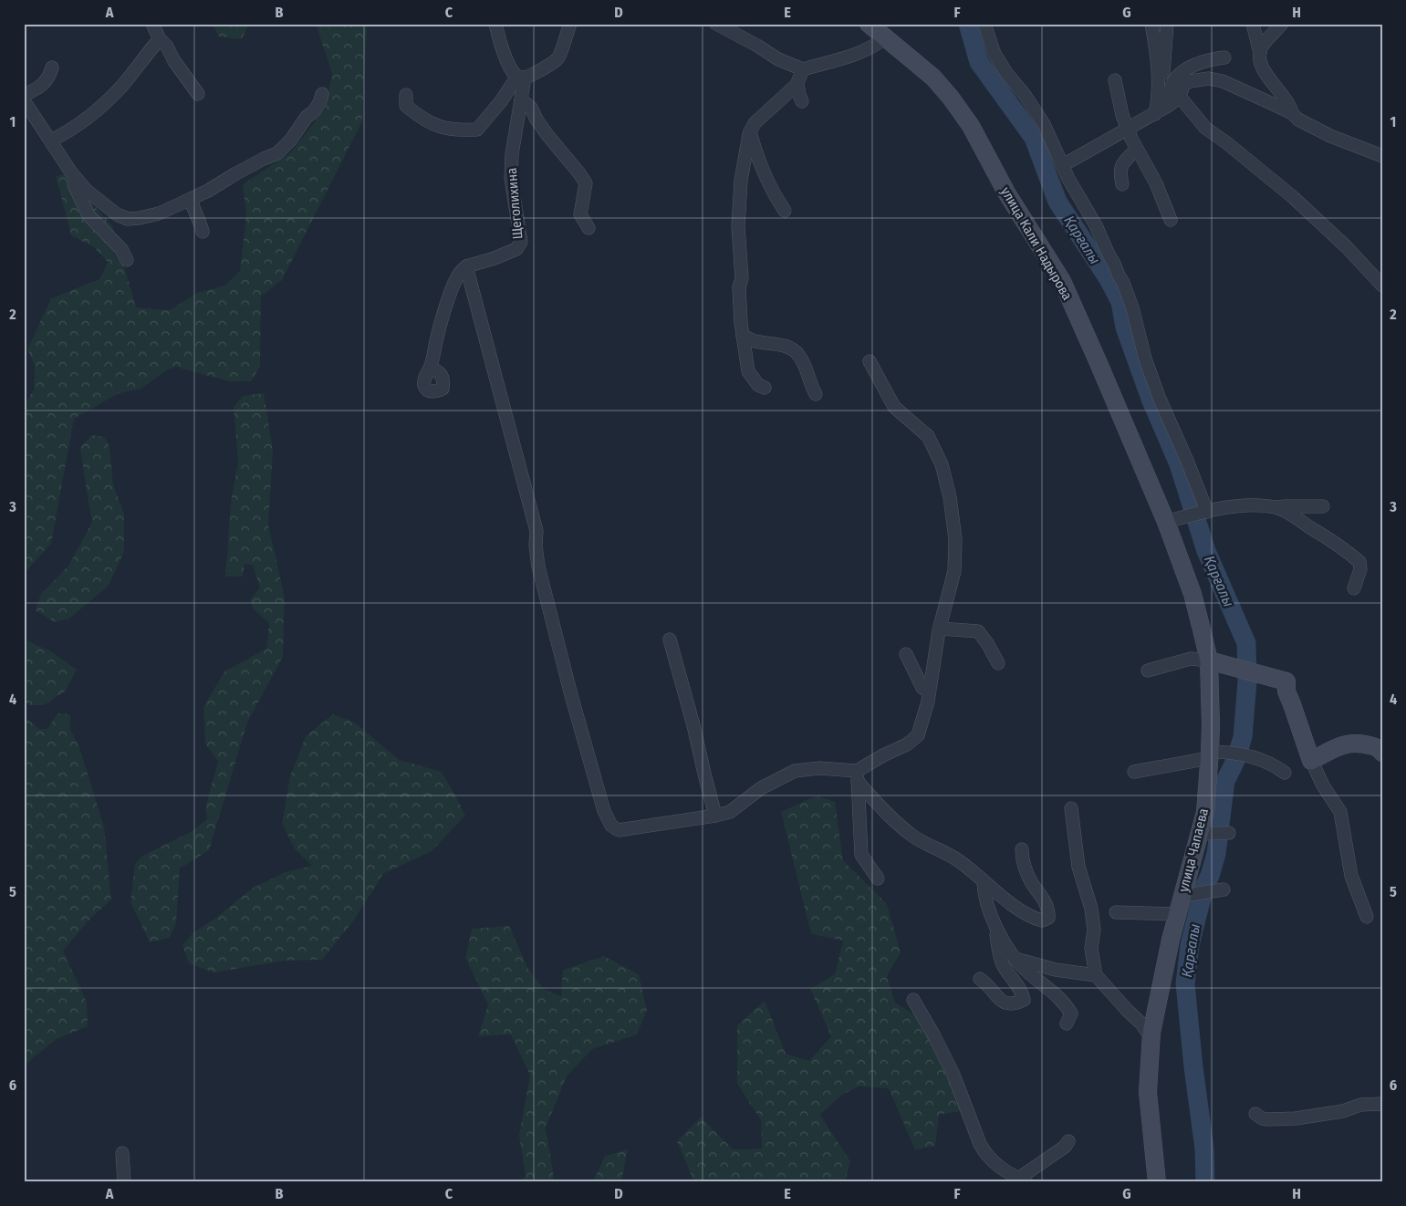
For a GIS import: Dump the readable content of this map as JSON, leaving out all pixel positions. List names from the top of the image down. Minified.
{"streets":{"street":["Щеголихина","улица Кали Надырова","улица Чапаева"]},"crossings":[["улица Кали Надырова","улица Чапаева"]],"water":["Қарғалы"],"grid":{"columns":["A","B","C","D","E","F","G","H"],"rows":["1","2","3","4","5","6"]}}
